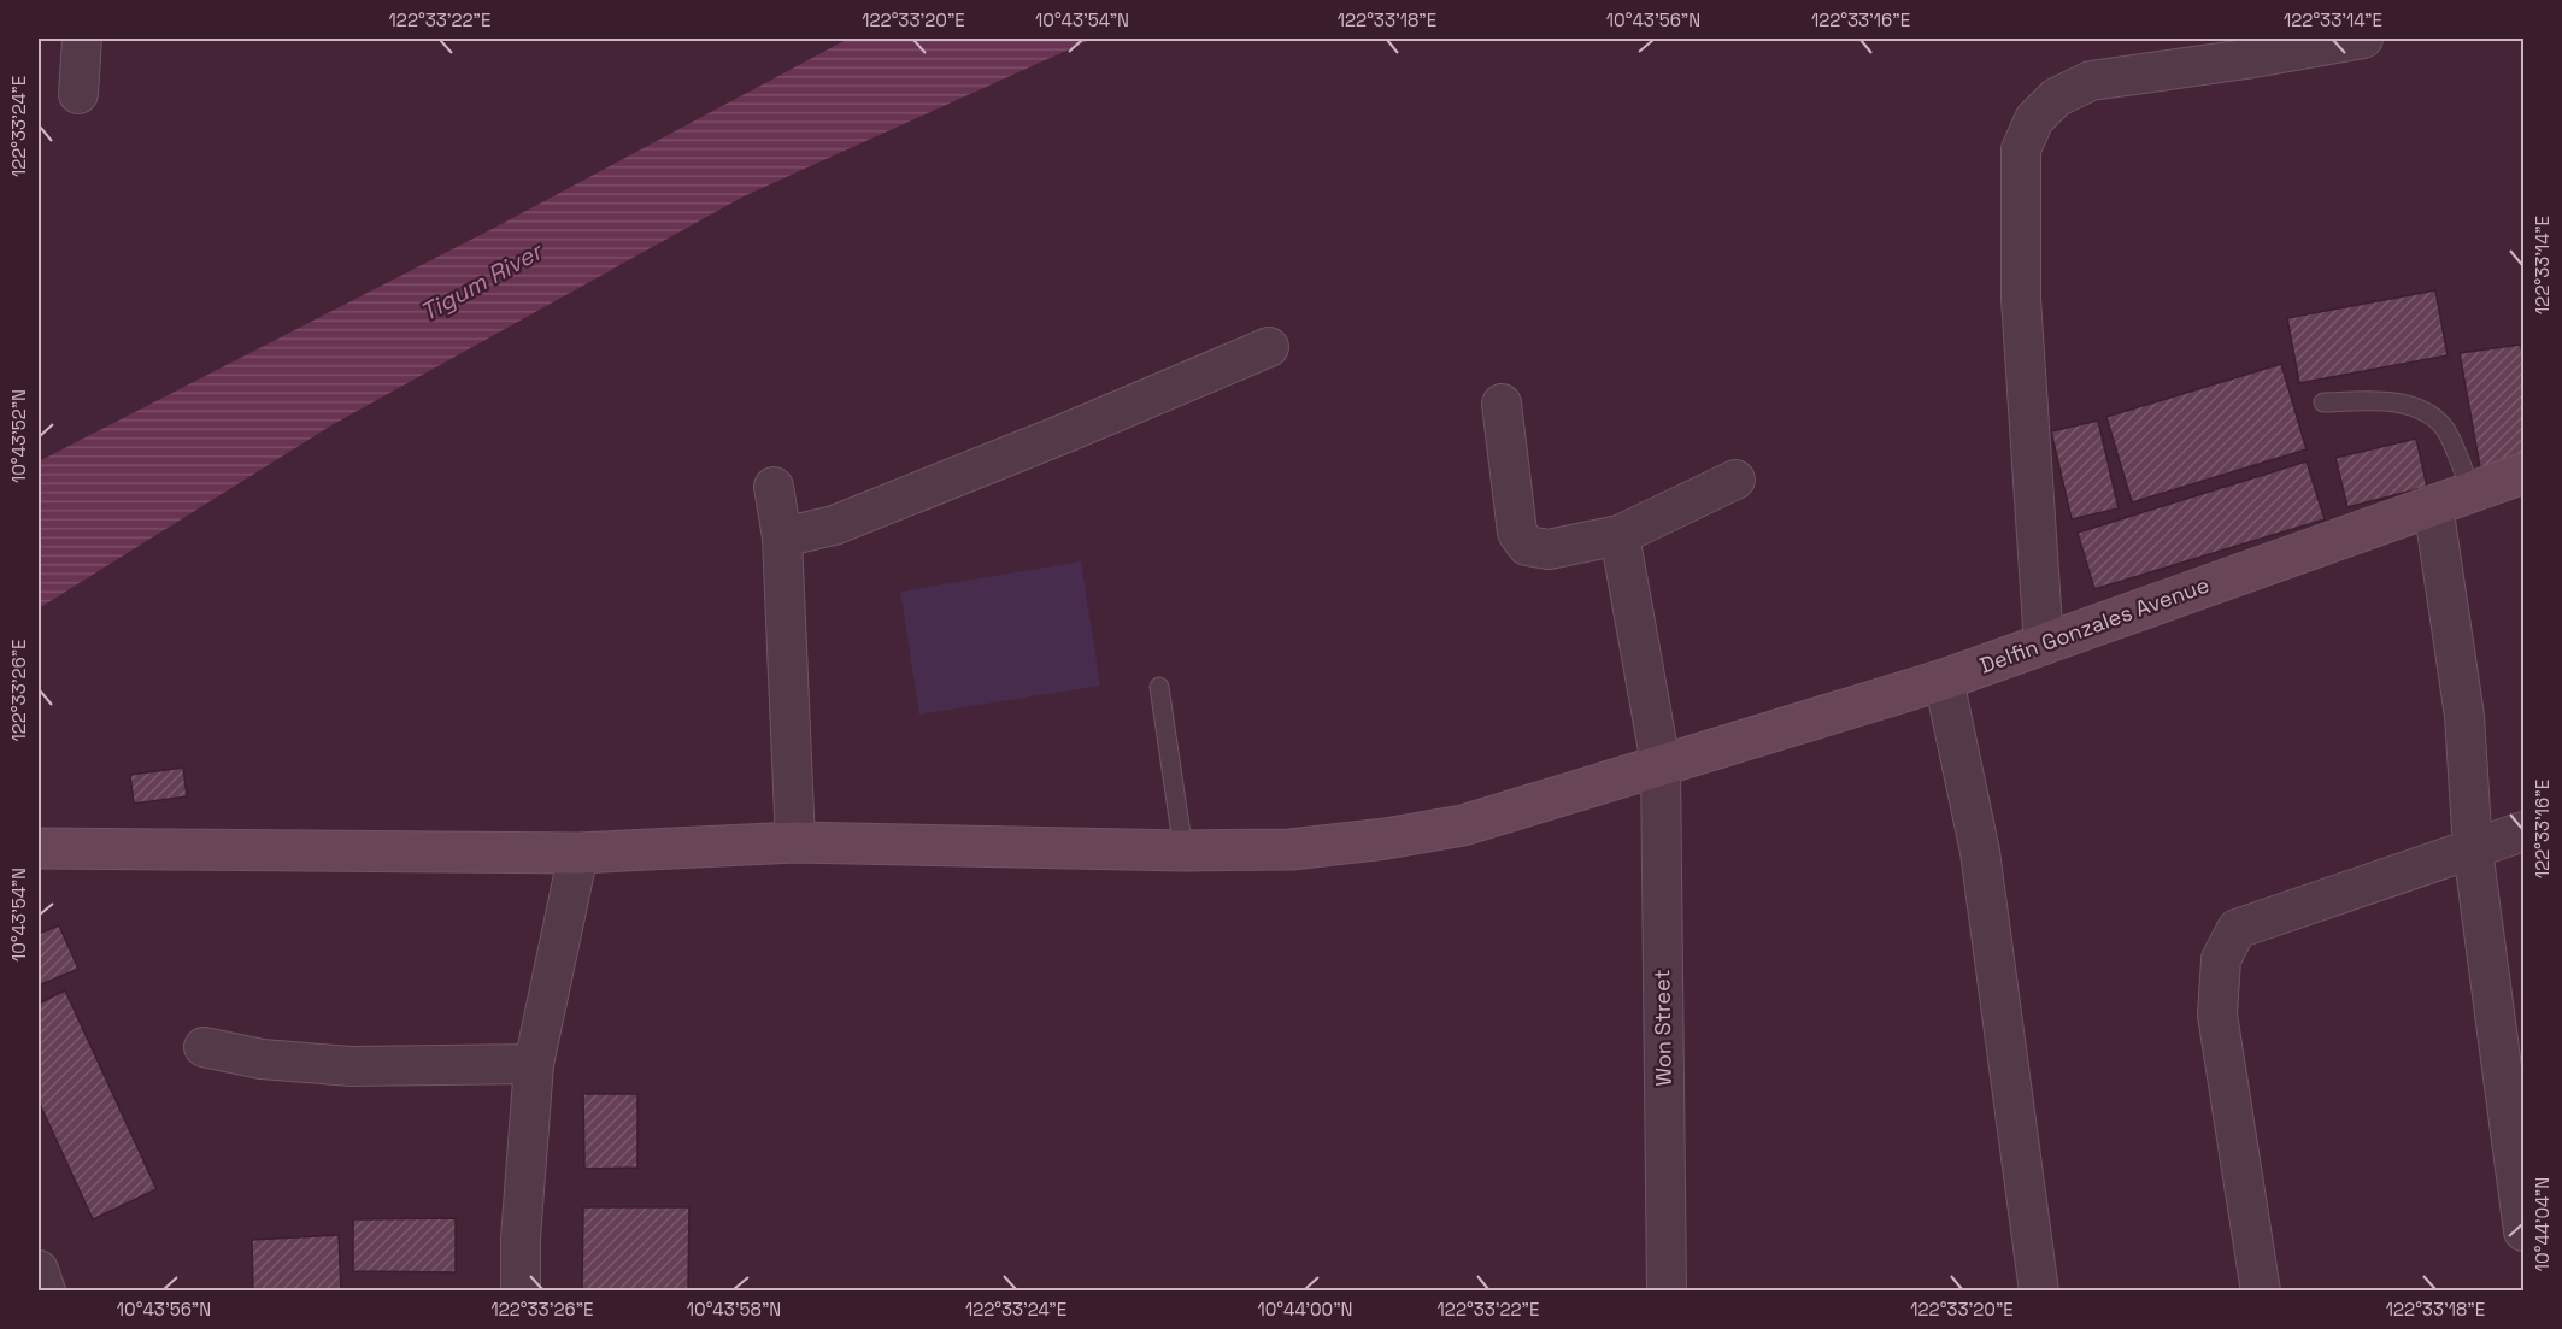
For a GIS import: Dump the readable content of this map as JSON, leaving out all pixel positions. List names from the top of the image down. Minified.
{"streets":{"street":["Delfin Gonzales Avenue","Won Street"]},"crossings":[["Delfin Gonzales Avenue","Won Street"]],"water":["Tigum River"],"coordinates":["122°33'22\"E","122°33'20\"E","10°43'54\"N","122°33'18\"E","10°43'56\"N","122°33'16\"E","122°33'14\"E","122°33'24\"E","10°43'52\"N","122°33'26\"E","10°44'04\"N","10°43'58\"N","10°44'00\"N"]}
